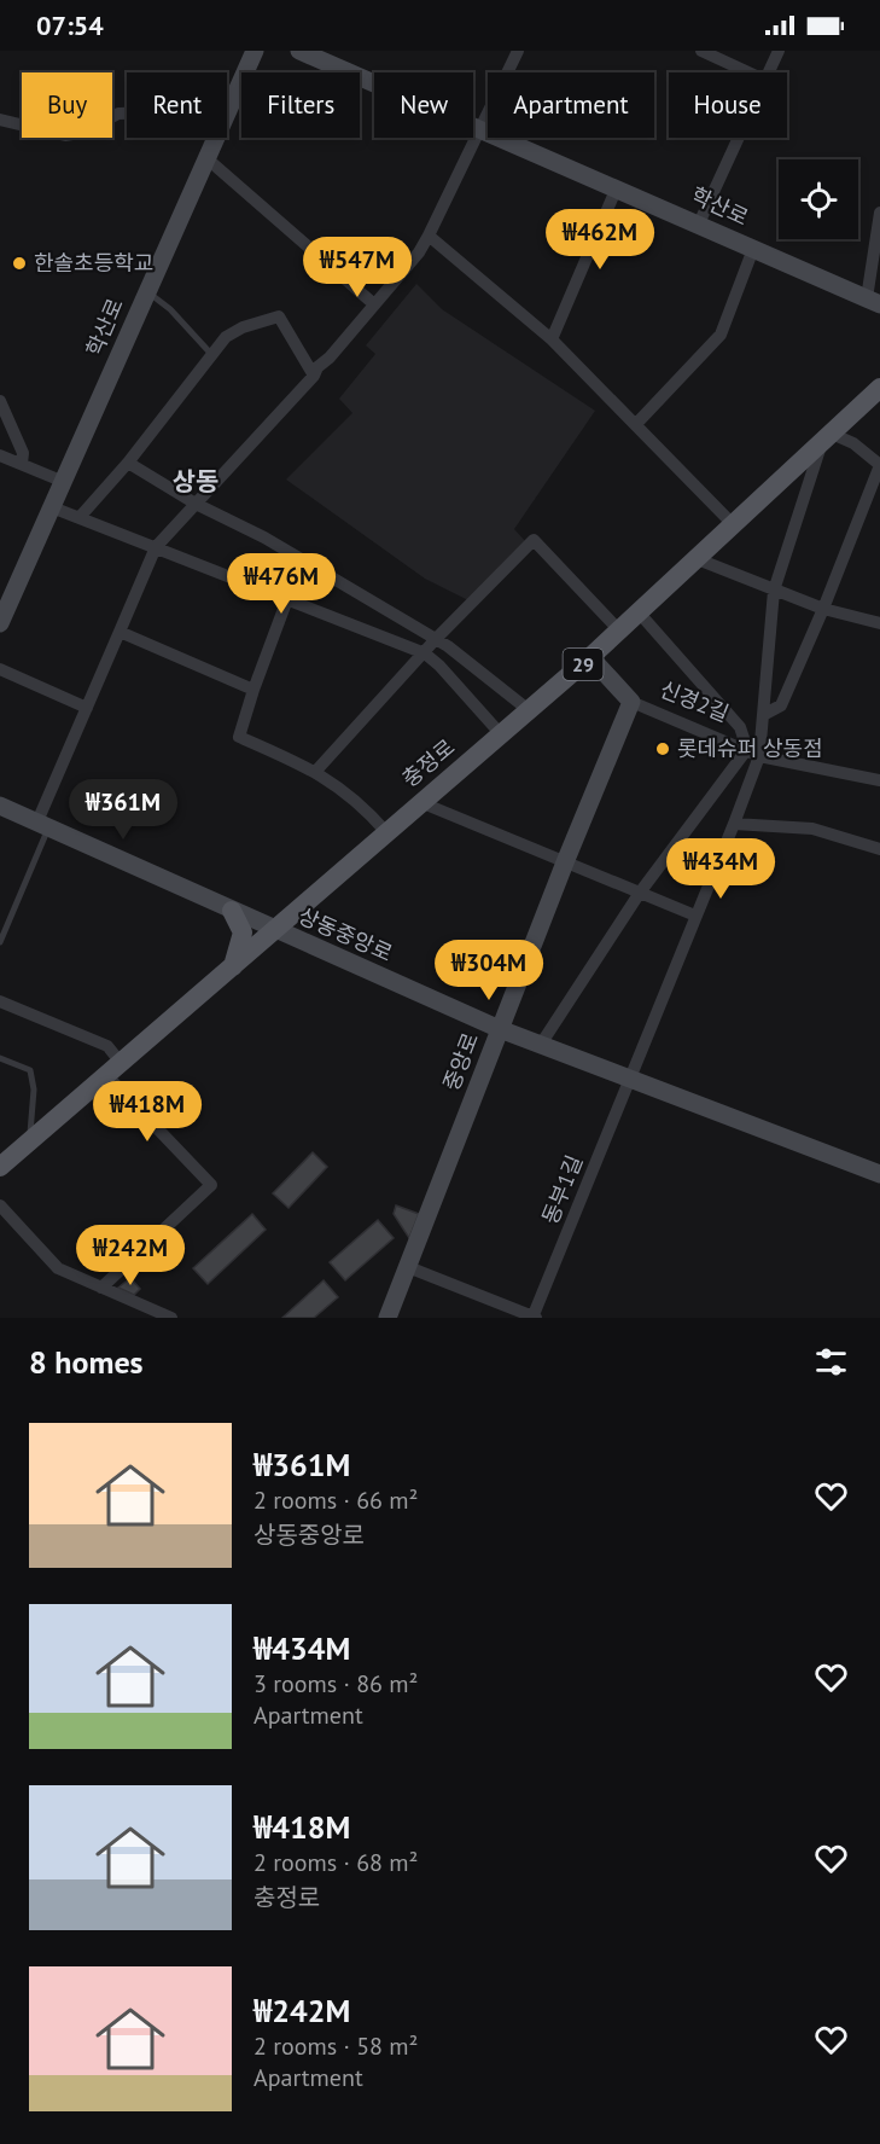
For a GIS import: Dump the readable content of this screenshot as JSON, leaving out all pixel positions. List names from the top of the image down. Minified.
{"streets":{"main road":["29","충정로"],"street":["학산로","신경2길","상동중앙로","중앙로","동부1길"]},"crossings":[["신경2길","충정로"],["신경2길","중앙로"],["신경2길","동부1길"],["충정로","상동중앙로"],["충정로","동부1길"],["상동중앙로","중앙로"],["상동중앙로","동부1길"]],"districts":["상동"],"places":["한솔초등학교","롯데슈퍼 상동점"],"page":{"status":"07:54","chip":["Buy","Rent","Filters","New","Apartment","House"],"price":["₩462M","₩547M","₩476M","₩361M","₩434M","₩304M","₩418M","₩242M"],"heading":"8 homes","list":[{"name":"₩361M","note":"2 rooms · 66 m² · 상동중앙로"},{"name":"₩434M","note":"3 rooms · 86 m² · Apartment"},{"name":"₩418M","note":"2 rooms · 68 m² · 충정로"},{"name":"₩242M","note":"2 rooms · 58 m² · Apartment"}]}}
